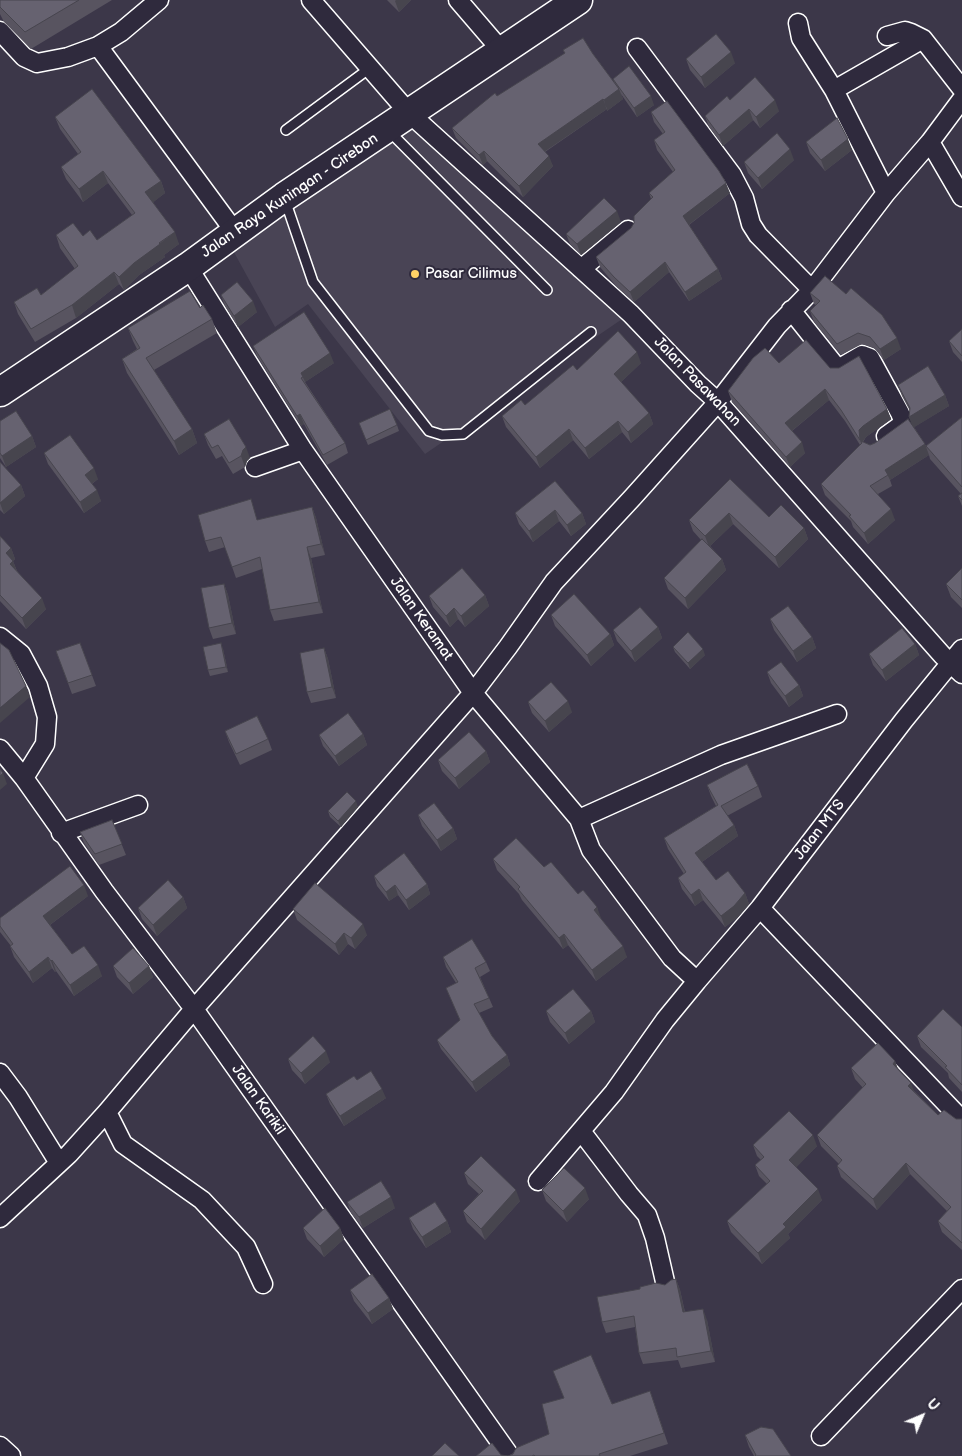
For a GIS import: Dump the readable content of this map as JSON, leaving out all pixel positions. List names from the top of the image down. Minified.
{"streets":{"highway":["Jalan Raya Kuningan - Cirebon"],"street":["Jalan Pasawahan","Jalan Keramat","Jalan MTS","Jalan Karikil"]},"crossings":[["Jalan Raya Kuningan - Cirebon","Jalan Pasawahan"],["Jalan Raya Kuningan - Cirebon","Jalan Keramat"],["Jalan Pasawahan","Jalan MTS"],["Jalan Keramat","Jalan MTS"]],"places":["Pasar Cilimus"],"north":"top right"}
